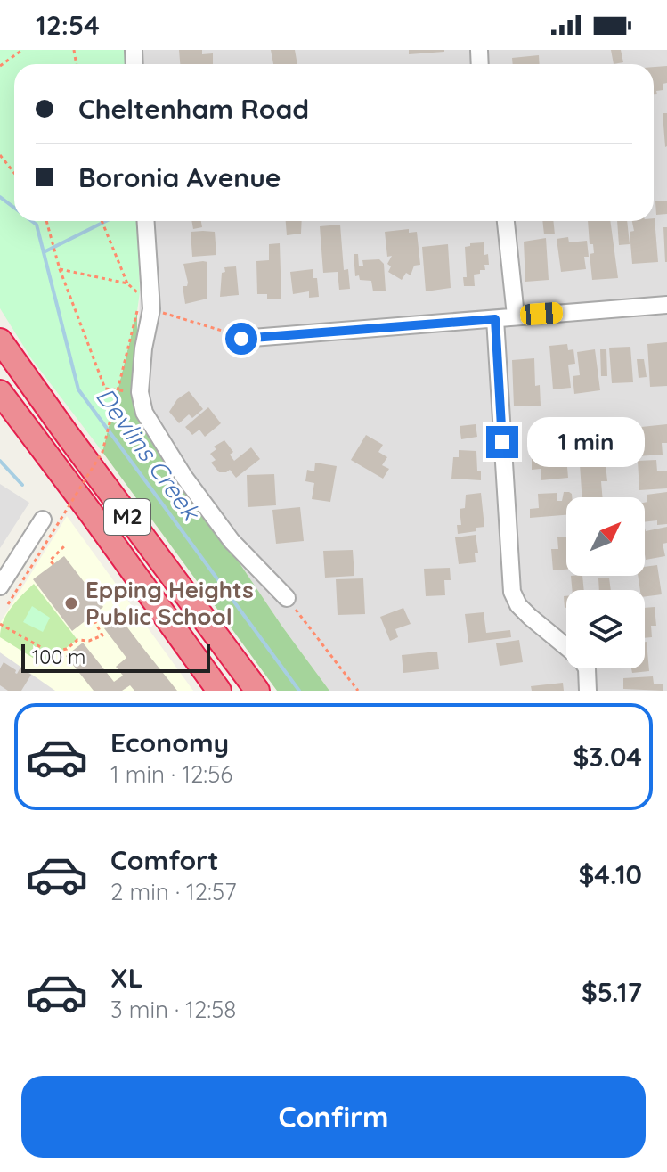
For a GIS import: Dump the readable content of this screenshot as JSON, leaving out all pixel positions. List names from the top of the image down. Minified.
{"streets":{"highway":["M2"]},"water":["Devlins Creek"],"places":["Epping Heights Public School"],"scale_bar":"100 m","north":"top right","page":{"status":"12:54","banner":["Cheltenham Road","Boronia Avenue"],"bubble":"1 min","scale":"100 m","list":[{"name":"Economy","note":"1 min · 12:56","value":"$3.04"},{"name":"Comfort","note":"2 min · 12:57","value":"$4.10"},{"name":"XL","note":"3 min · 12:58","value":"$5.17"}],"buttons":"Confirm"}}
